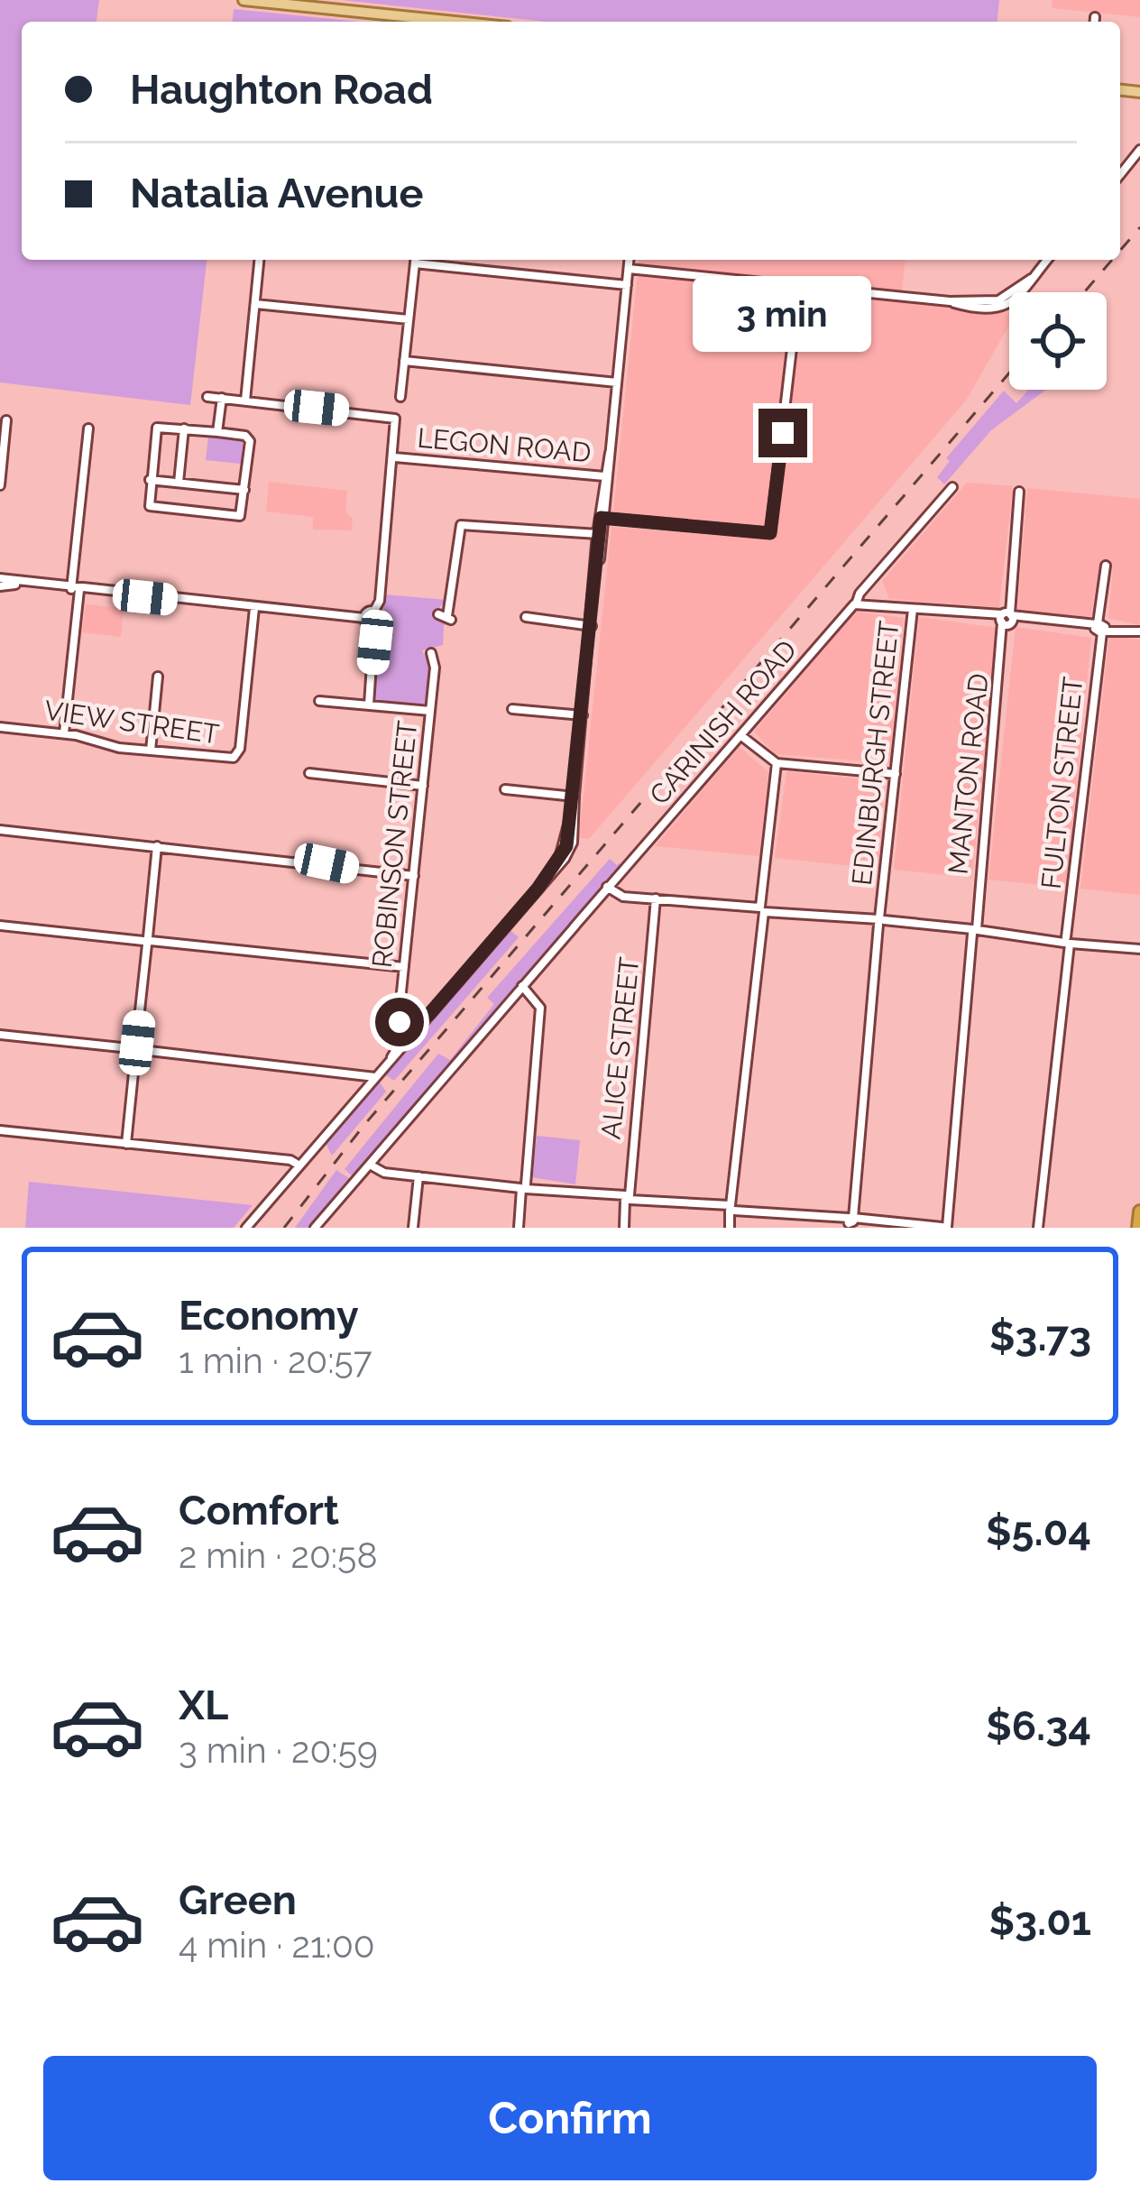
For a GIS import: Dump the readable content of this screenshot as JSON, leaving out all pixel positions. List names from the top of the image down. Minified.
{"streets":{"street":["LEGON ROAD","VIEW STREET","CARINISH ROAD","EDINBURGH STREET","MANTON ROAD","FULTON STREET","ROBINSON STREET","ALICE STREET"]},"page":{"banner":["Haughton Road","Natalia Avenue"],"bubble":"3 min","list":[{"name":"Economy","note":"1 min · 20:57","value":"$3.73"},{"name":"Comfort","note":"2 min · 20:58","value":"$5.04"},{"name":"XL","note":"3 min · 20:59","value":"$6.34"},{"name":"Green","note":"4 min · 21:00","value":"$3.01"}],"buttons":"Confirm"}}
